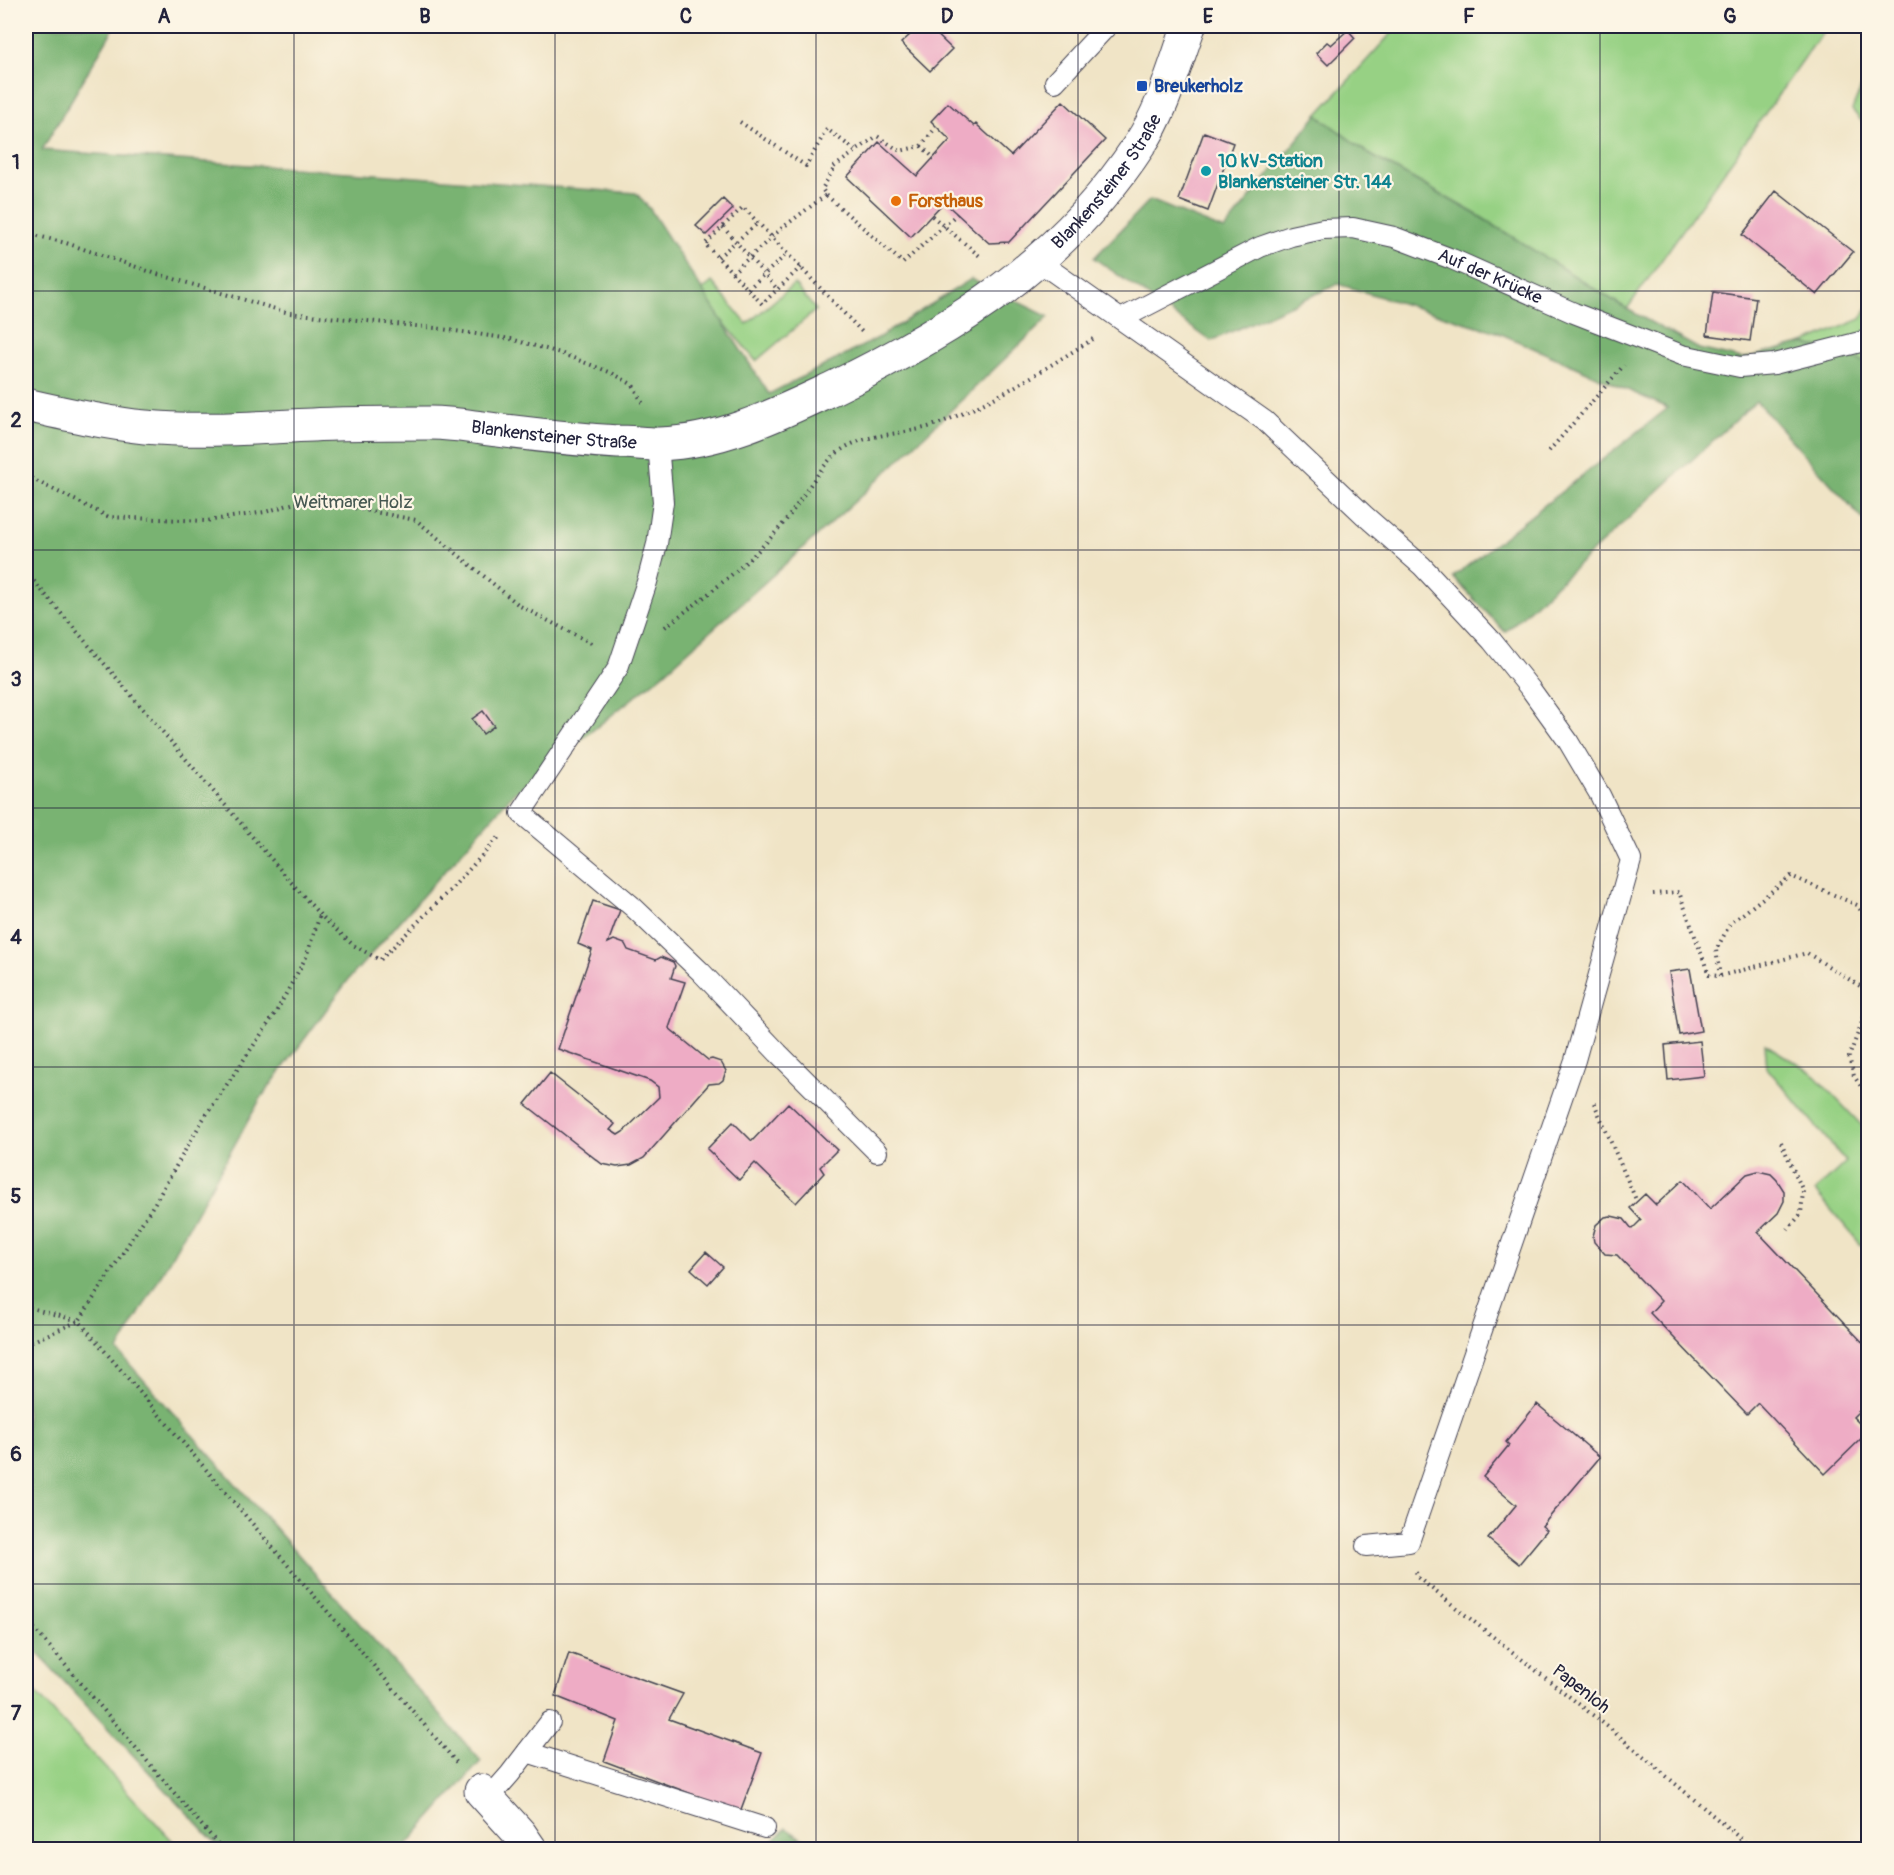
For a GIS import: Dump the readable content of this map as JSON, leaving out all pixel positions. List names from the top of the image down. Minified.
{"streets":{"street":["Blankensteiner Straße"],"lane":["Auf der Krücke"],"path":["Papenloh"]},"crossings":[["Blankensteiner Straße","Auf der Krücke"],["Blankensteiner Straße","Papenloh"]],"parks":["Weitmarer Holz"],"places":{"transit":["Breukerholz"],"other":["10 kV-Station Blankensteiner Str. 144","Forsthaus"]},"grid":{"columns":["A","B","C","D","E","F","G"],"rows":["1","2","3","4","5","6","7"]}}
